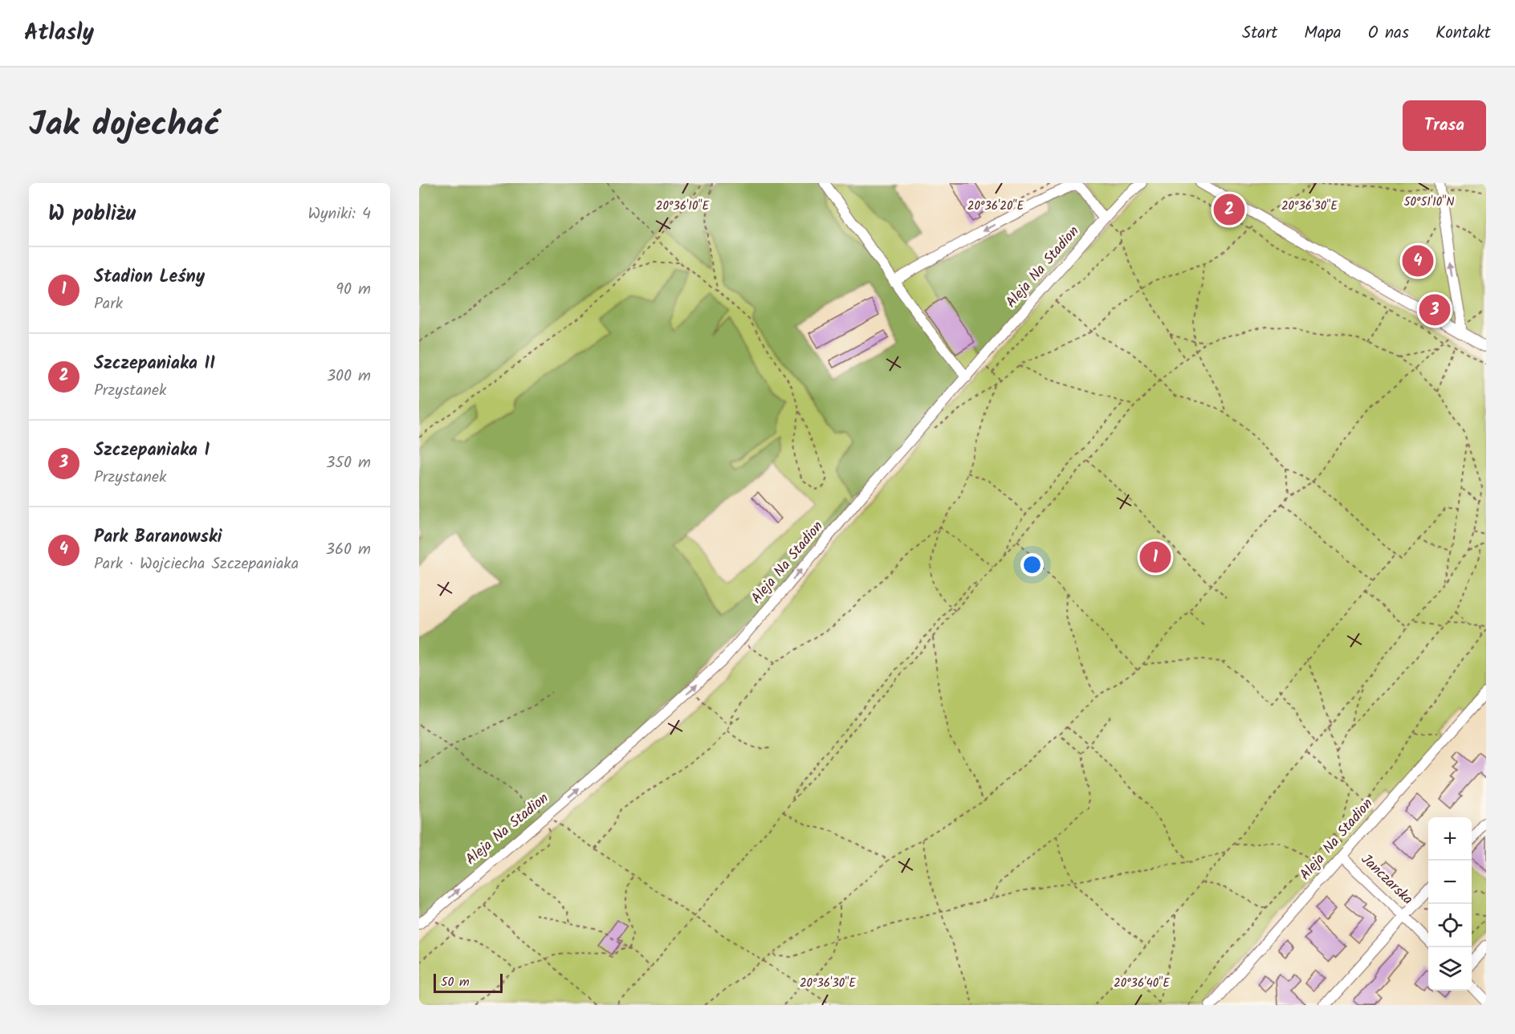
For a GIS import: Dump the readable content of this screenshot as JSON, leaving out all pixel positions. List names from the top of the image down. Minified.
{"streets":{"street":["Aleja Na Stadion","Janczarska"]},"crossings":[["Aleja Na Stadion","Janczarska"]],"one_way":["Aleja Na Stadion"],"scale_bar":"50 m","page":{"header":"Atlasly","nav":["Start","Mapa","O nas","Kontakt"],"title":"Jak dojechać","buttons":"Trasa","heading":["W pobliżu","Wyniki: 4"],"pins":["2","4","3","1"],"list":[{"mark":"1","name":"Stadion Leśny","note":"Park","value":"90 m"},{"mark":"2","name":"Szczepaniaka II","note":"Przystanek","value":"300 m"},{"mark":"3","name":"Szczepaniaka I","note":"Przystanek","value":"350 m"},{"mark":"4","name":"Park Baranowski","note":"Park · Wojciecha Szczepaniaka","value":"360 m"}],"map_buttons":["+","−"],"scale":"50 m"},"coordinates":["50°51'10\"N","20°36'10\"E","20°36'30\"E","20°36'20\"E","20°36'40\"E"]}
